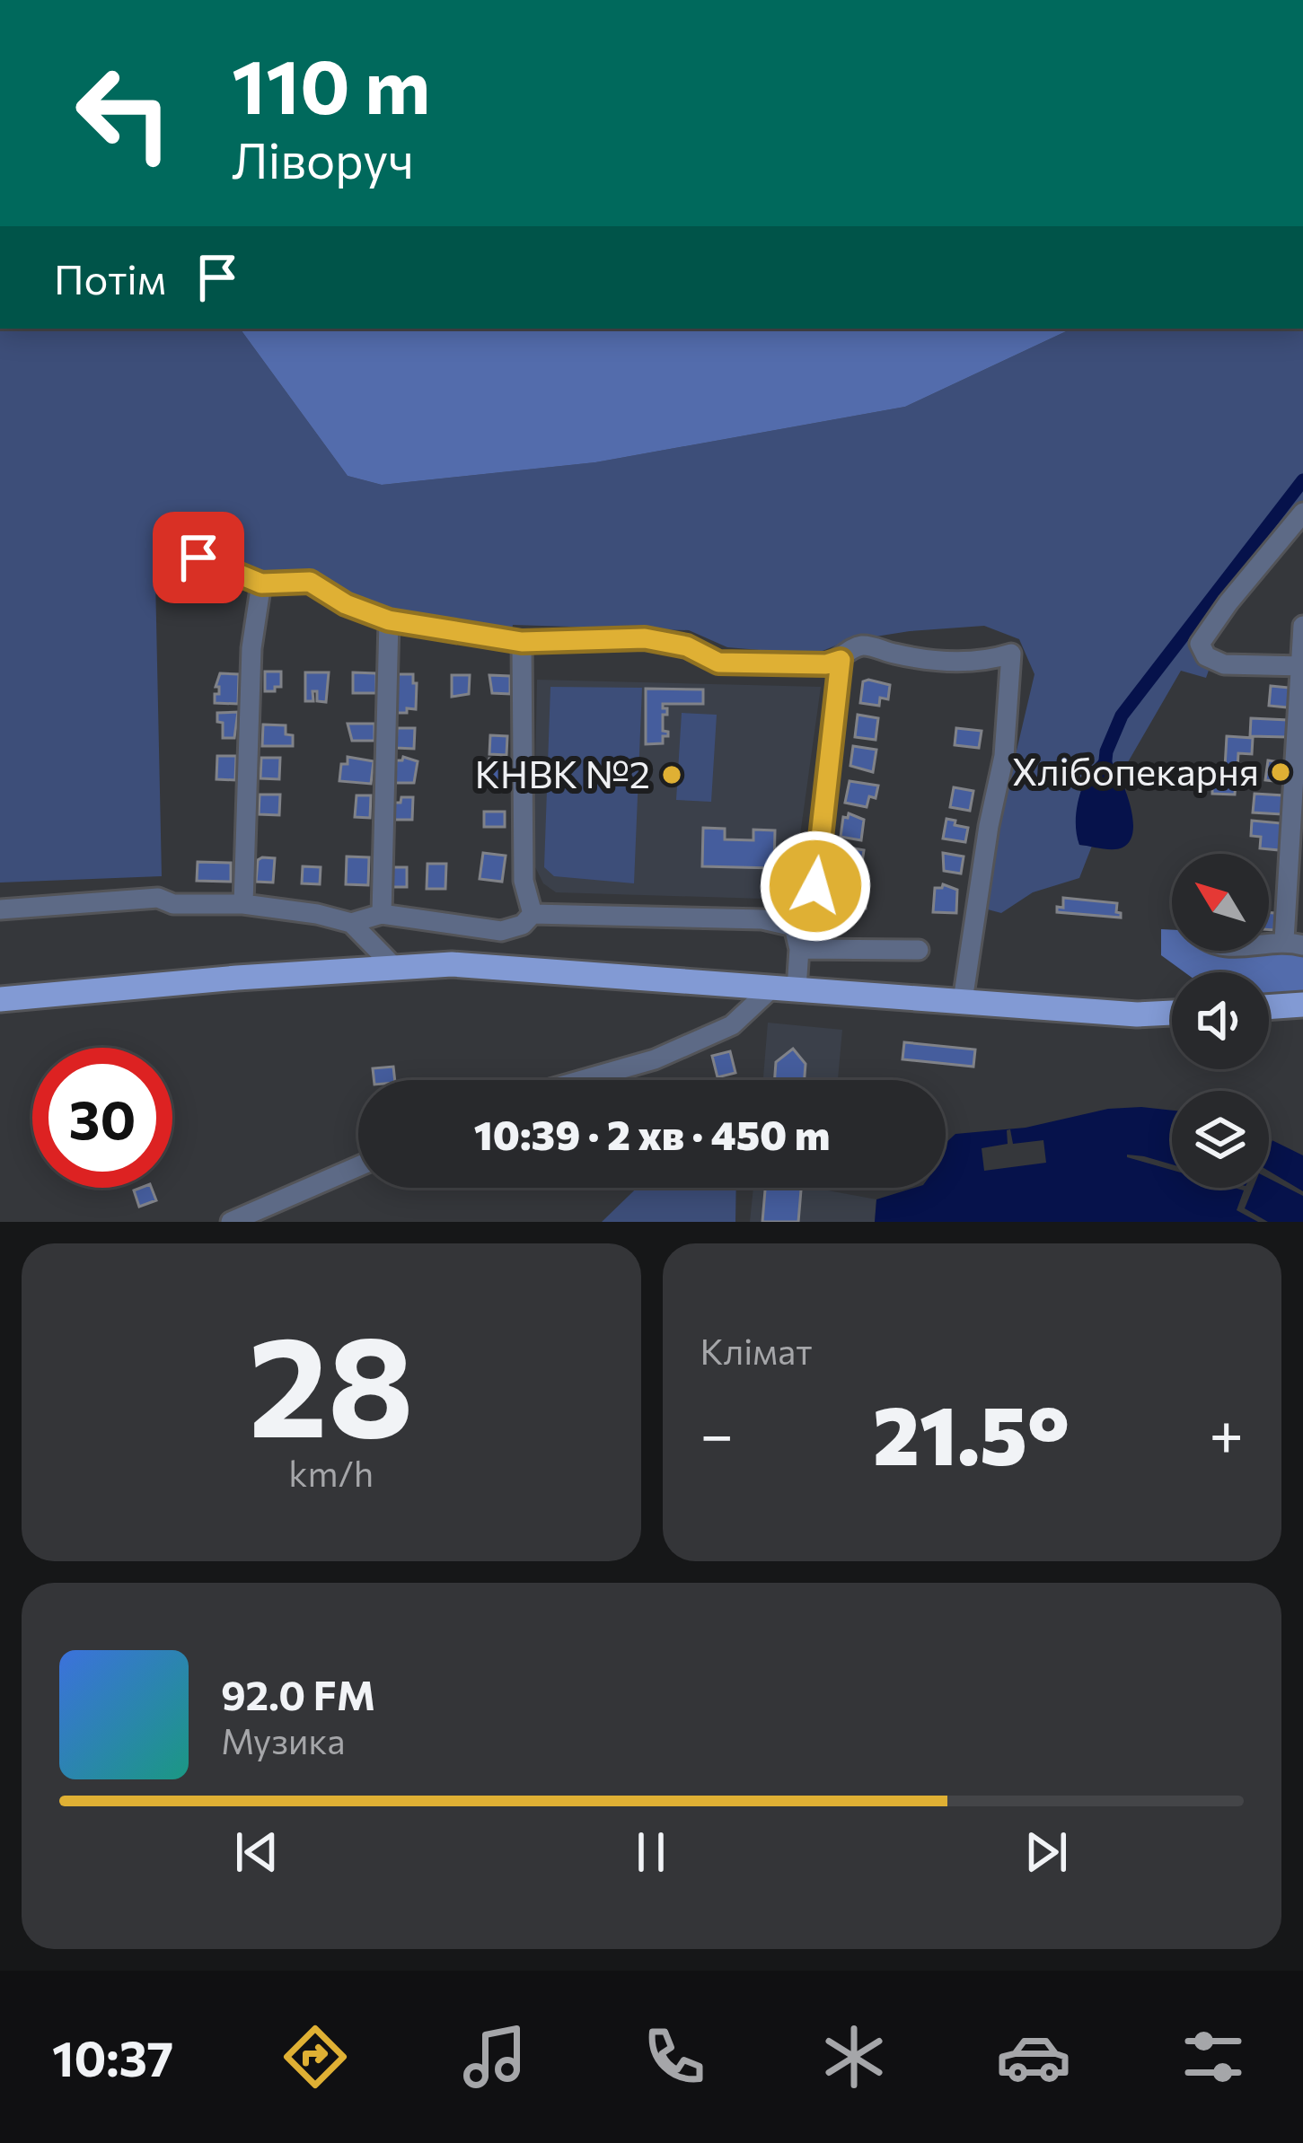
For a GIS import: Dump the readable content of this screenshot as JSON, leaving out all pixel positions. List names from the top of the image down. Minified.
{"places":["Хлібопекарня","КНВК №2"],"north":"top left","page":{"turn":["110 m","Ліворуч"],"then":"Потім","limit":"30","trip":"10:39 · 2 хв · 450 m","tile":[["28","km/h"],"Клімат"],"heat":["−","21.5°","+"],"song":["92.0 FM","Музика"],"tabs":"10:37"}}
